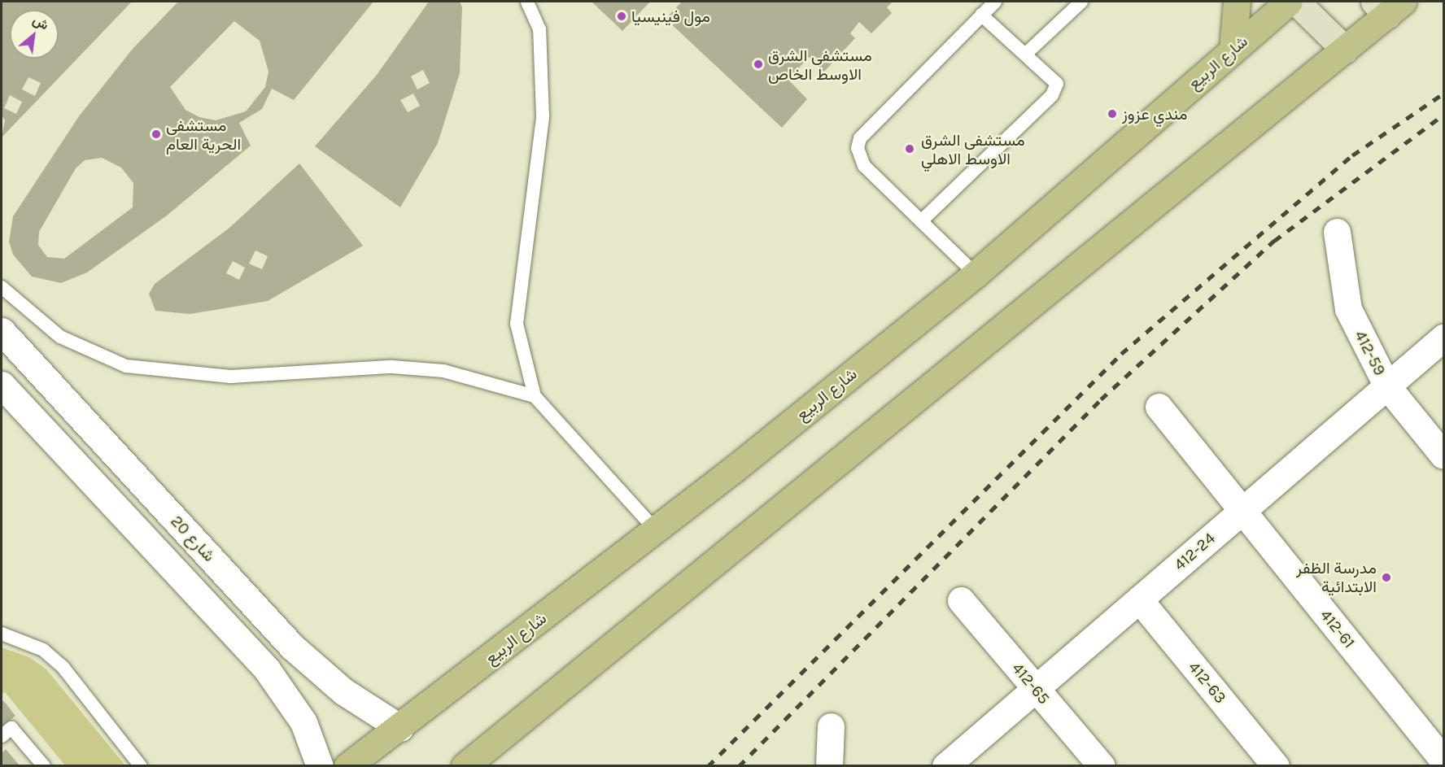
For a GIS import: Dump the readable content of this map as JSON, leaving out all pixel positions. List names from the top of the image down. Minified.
{"streets":{"main road":["شارع الربيع"],"street":["412-59","شارع 20","412-24","412-61","412-63","412-65"]},"crossings":[["شارع الربيع","شارع 20"],["412-59","412-24"],["412-24","412-61"],["412-24","412-63"],["412-24","412-65"]],"places":["مول فينيسيا","مستشفى الشرق الاوسط الخاص","مندي عزوز","مستشفى الحرية العام","مستشفى الشرق الاوسط الاهلي","مدرسة الظفر الابتدائية"],"north":"top right"}
